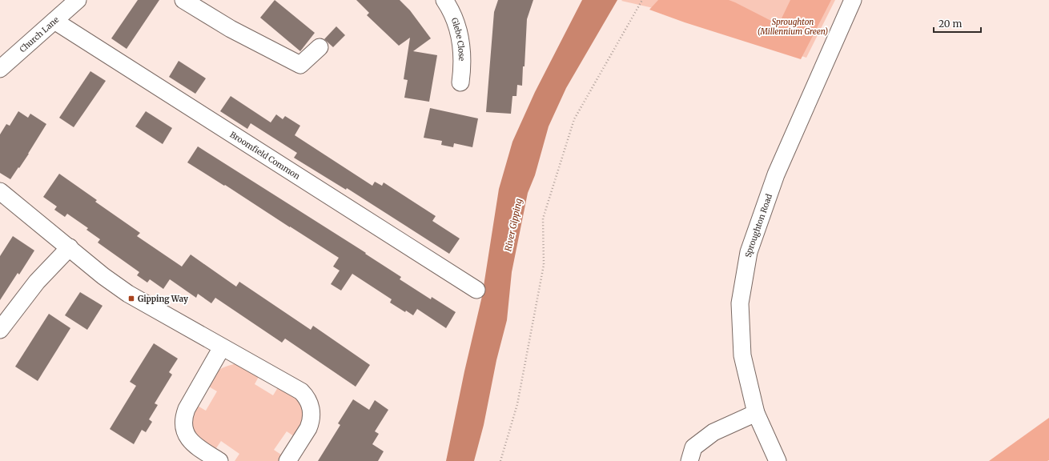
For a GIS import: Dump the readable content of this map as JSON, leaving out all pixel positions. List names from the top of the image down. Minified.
{"streets":{"street":["Church Lane","Glebe Close","Broomfield Common","Sproughton Road"]},"crossings":[["Church Lane","Broomfield Common"]],"water":["River Gipping"],"parks":["Sproughton (Millennium Green)"],"places":{"transit":["Gipping Way"]},"scale_bar":"20 m"}
